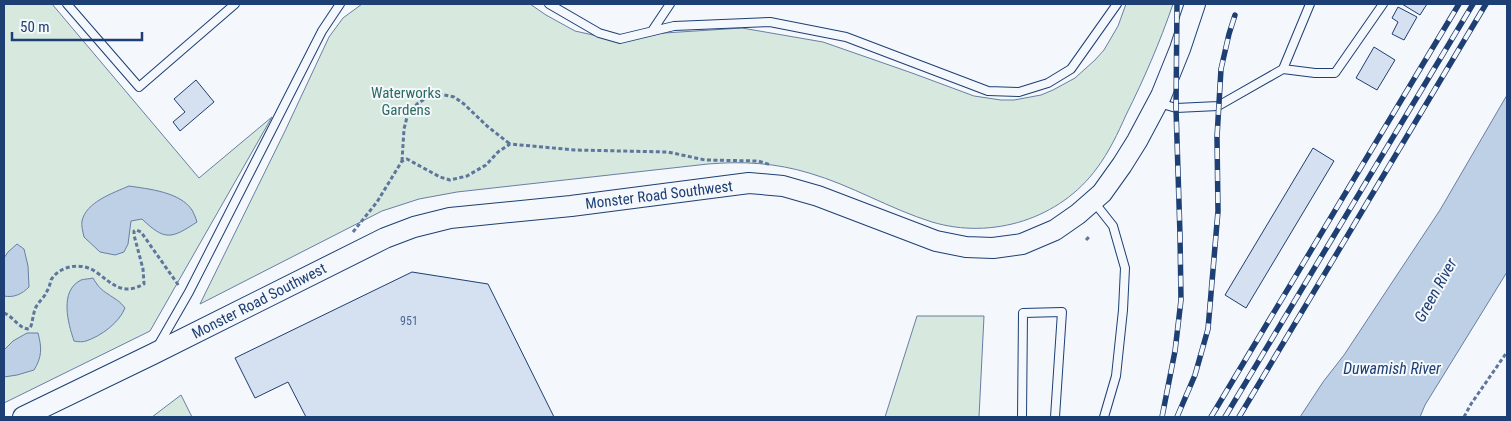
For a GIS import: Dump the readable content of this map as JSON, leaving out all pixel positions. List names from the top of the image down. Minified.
{"streets":{"street":["Monster Road Southwest"]},"water":["Green River","Duwamish River"],"parks":["Waterworks Gardens"],"house_numbers":["951"],"scale_bar":"50 m"}
